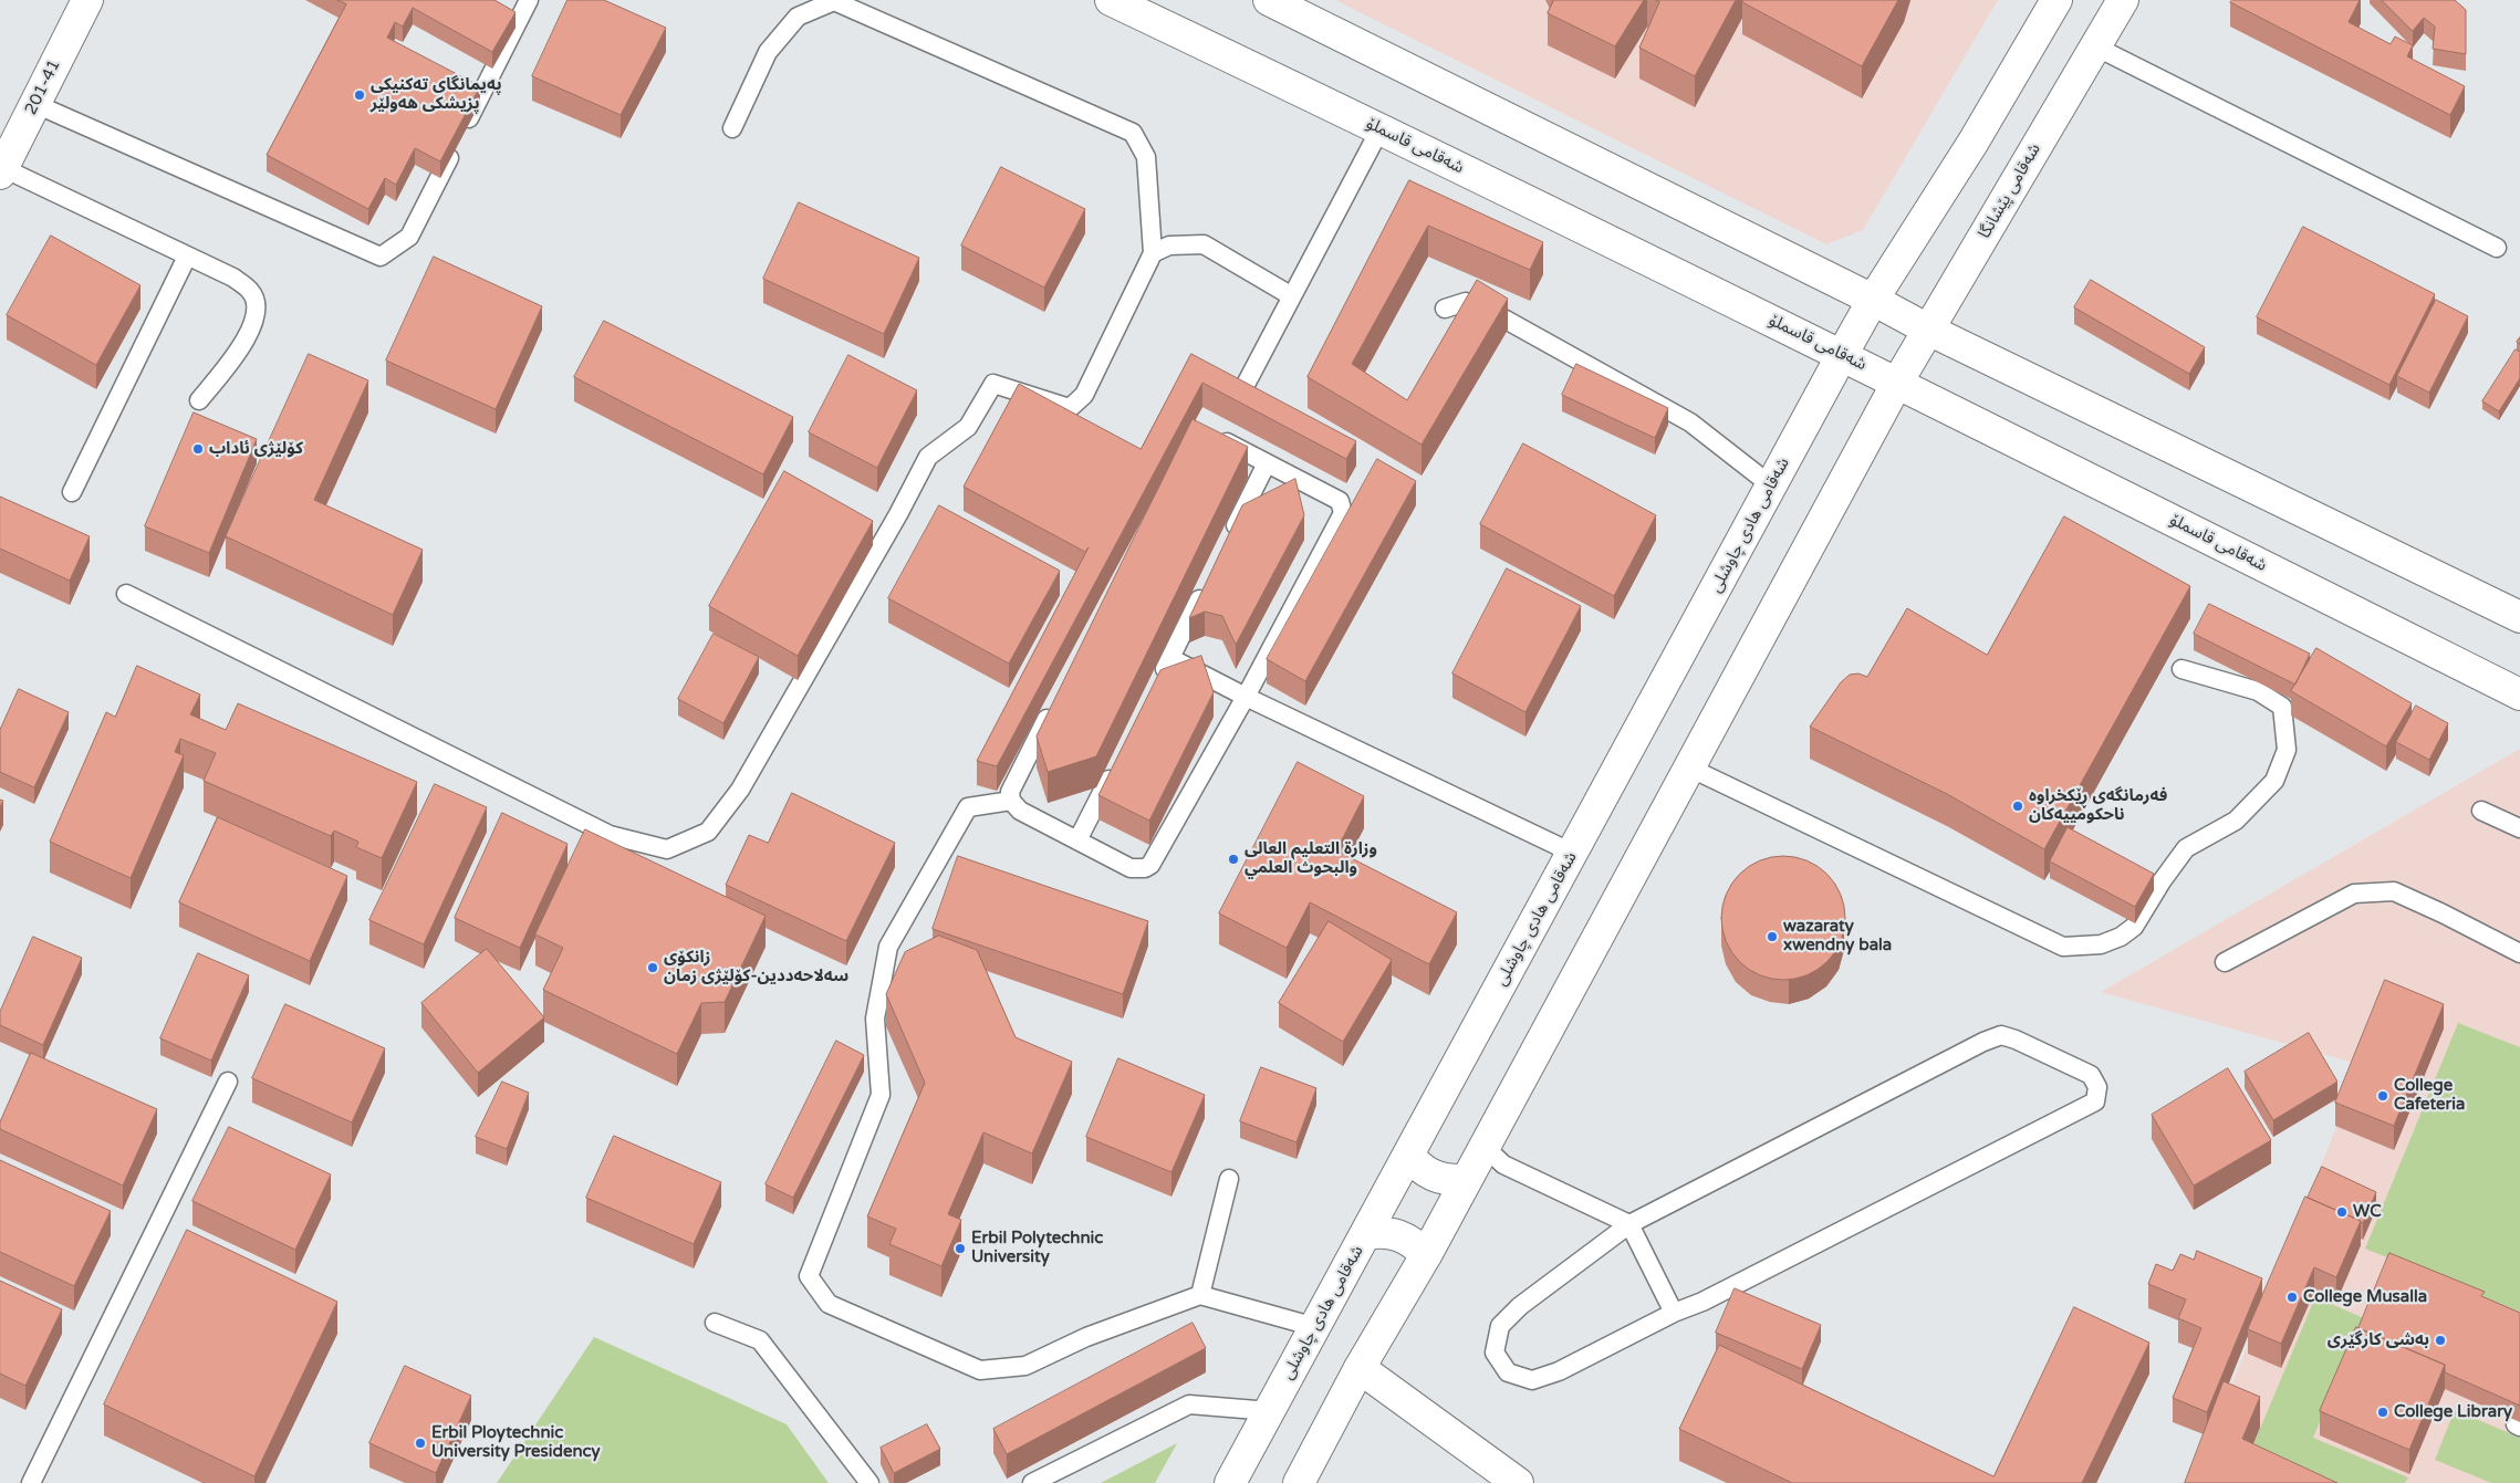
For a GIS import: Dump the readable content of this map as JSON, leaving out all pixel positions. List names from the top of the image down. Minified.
{"streets":{"main road":["201-41","شەقامی قاسملۆ","شەقامی پێشانگا","شەقامی هادی چاوشلی"]},"crossings":[["شەقامی قاسملۆ","شەقامی پێشانگا"],["شەقامی قاسملۆ","شەقامی هادی چاوشلی"]],"places":["پەیمانگای تەکنیکی پزیشکی هەولێر","کۆلێژی ئاداب","فەرمانگەی ڕێکخراوە ناحکومییەکان","وزارة التعليم العالى والبحوث العلمي","wazaraty xwendny bala","زانکۆی سەلاحەددین-کۆلێژی زمان","College Cafeteria","WC","Erbil Polytechnic University","College Musalla","بەشی کارگێری","College Library","Erbil Ploytechnic University Presidency"]}
